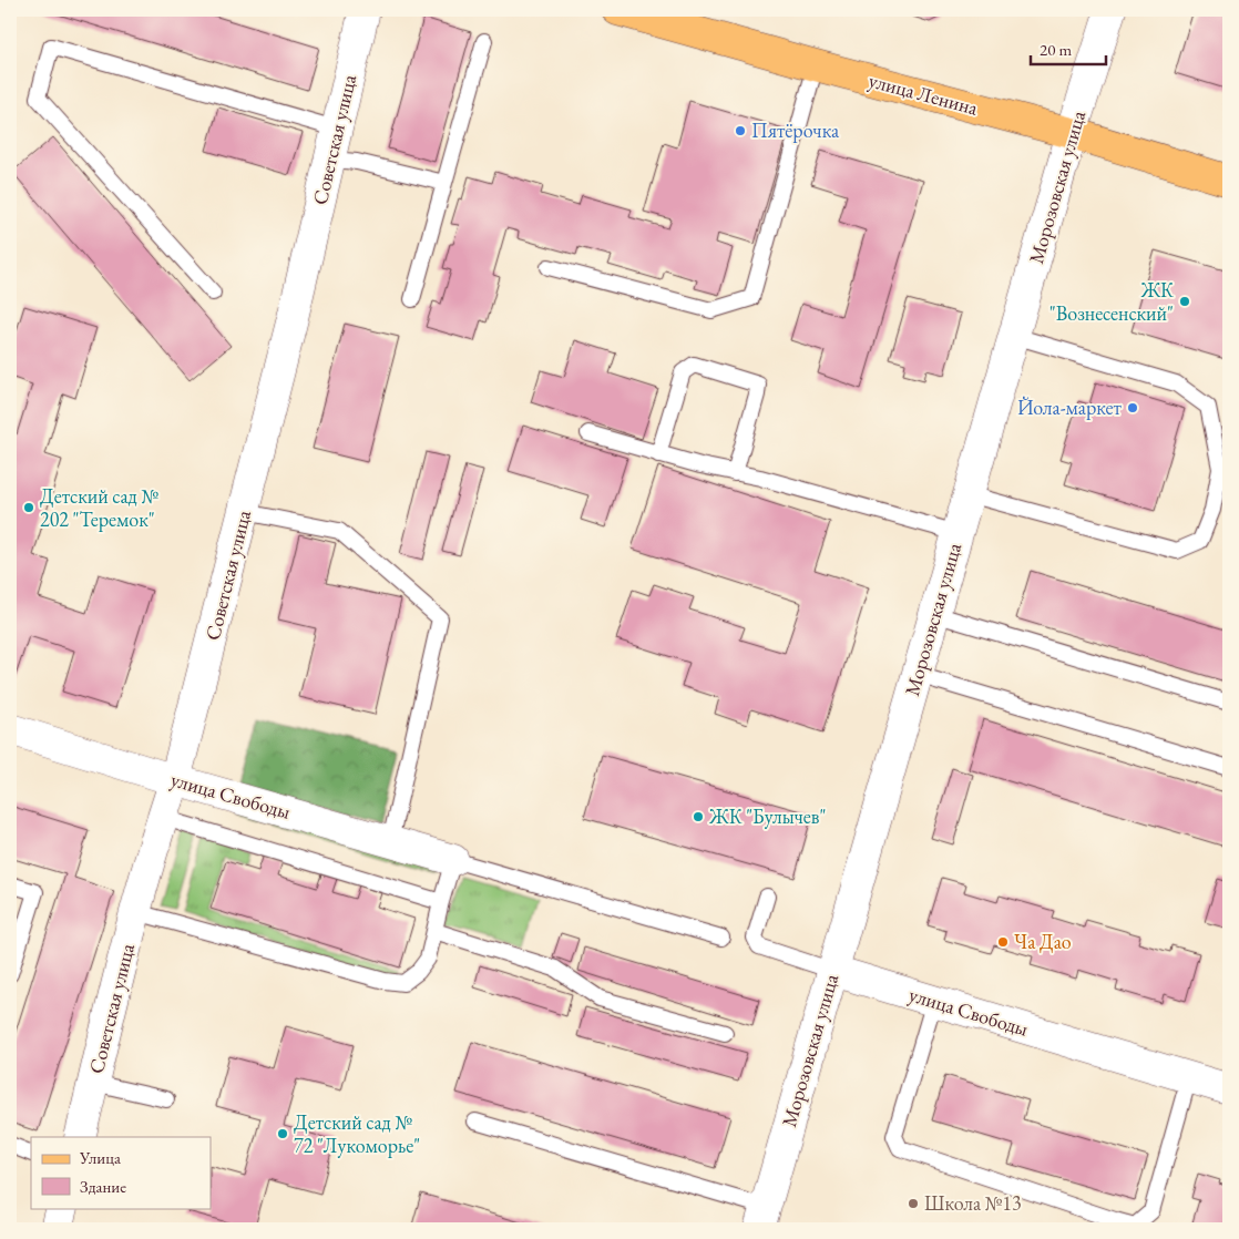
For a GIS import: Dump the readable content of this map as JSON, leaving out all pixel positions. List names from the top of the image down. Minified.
{"streets":{"main road":["улица Ленина"],"street":["Советская улица","Морозовская улица","улица Свободы"]},"crossings":[["улица Ленина","Морозовская улица"],["Советская улица","улица Свободы"],["Морозовская улица","улица Свободы"]],"places":["Пятёрочка","ЖК \"Вознесенский\"","Йола-маркет","Детский сад № 202 \"Теремок\"","ЖК \"Булычев\"","Ча Дао","Детский сад № 72 \"Лукоморье\"","Школа №13"],"legend":["Улица","Здание"],"scale_bar":"20 m"}
